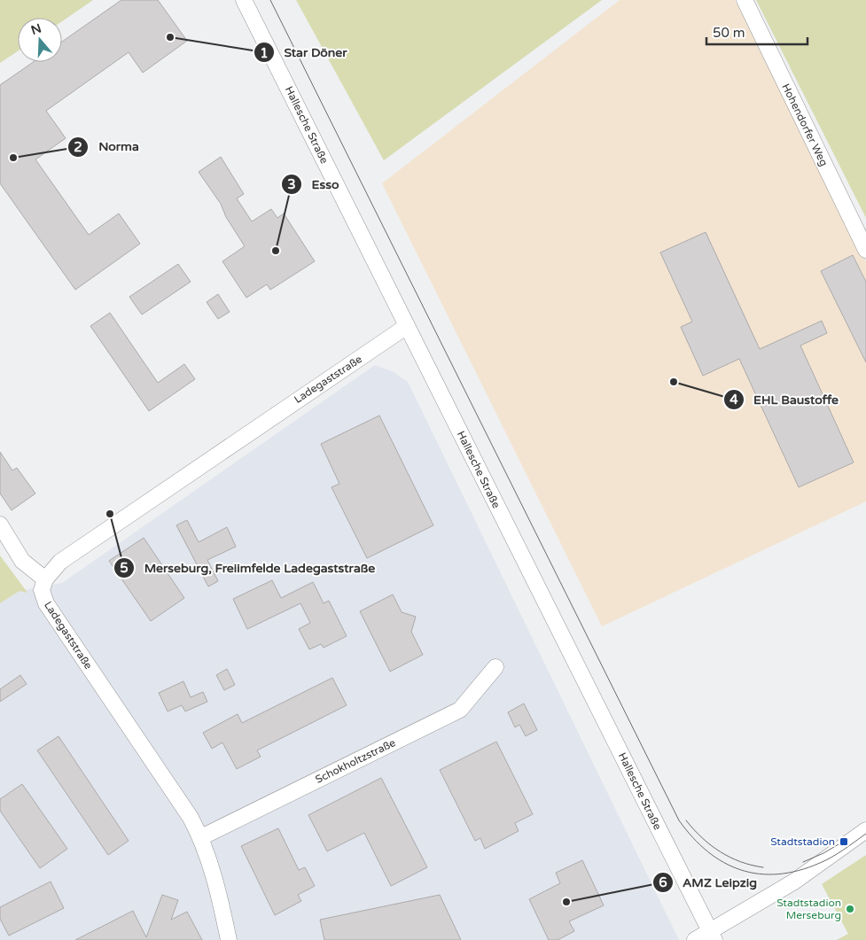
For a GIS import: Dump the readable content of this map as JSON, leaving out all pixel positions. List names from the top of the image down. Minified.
{"streets":{"street":["Hallesche Straße","Hohendorfer Weg","Ladegaststraße","Schokholtzstraße"]},"crossings":[["Hallesche Straße","Ladegaststraße"],["Ladegaststraße","Schokholtzstraße"]],"places":{"other":["Star Döner","Norma","Esso","EHL Baustoffe","Merseburg, Freiimfelde Ladegaststraße","AMZ Leipzig","Stadtstadion Merseburg"],"transit":["Stadtstadion"]},"scale_bar":"50 m","north":"top"}
